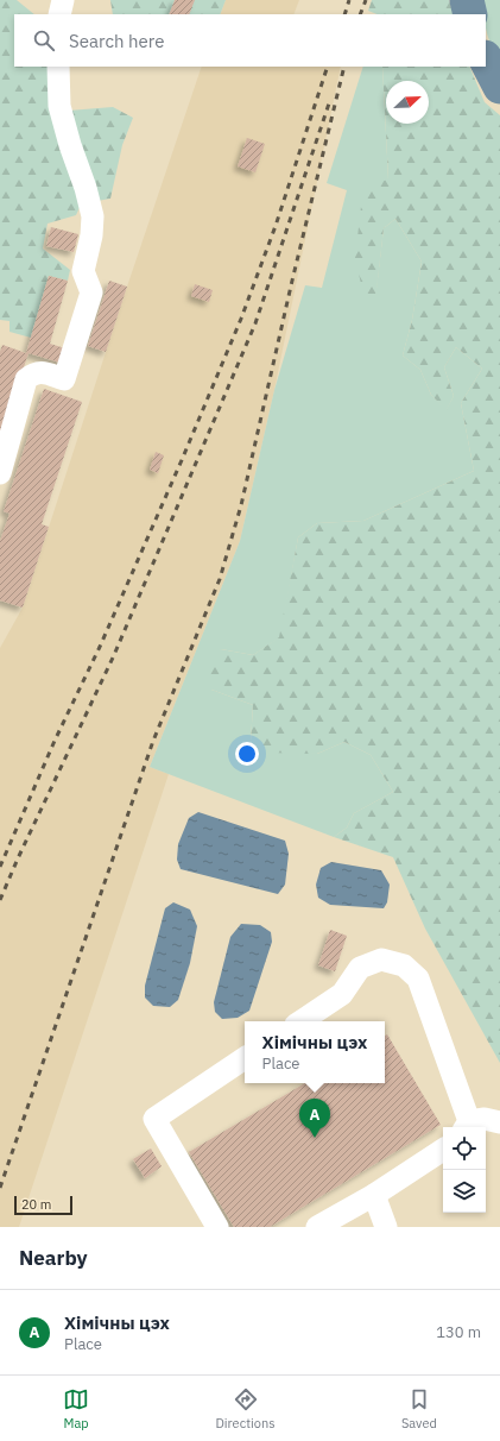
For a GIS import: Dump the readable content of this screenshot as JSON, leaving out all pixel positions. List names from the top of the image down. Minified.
{"scale_bar":"20 m","north":"top right","page":{"search":"Search here","popup":["Хімічны цэх","Place"],"pins":"A","scale":"20 m","heading":"Nearby","list":[{"mark":"A","name":"Хімічны цэх","note":"Place","value":"130 m"}],"nav":["Map","Directions","Saved"]}}
